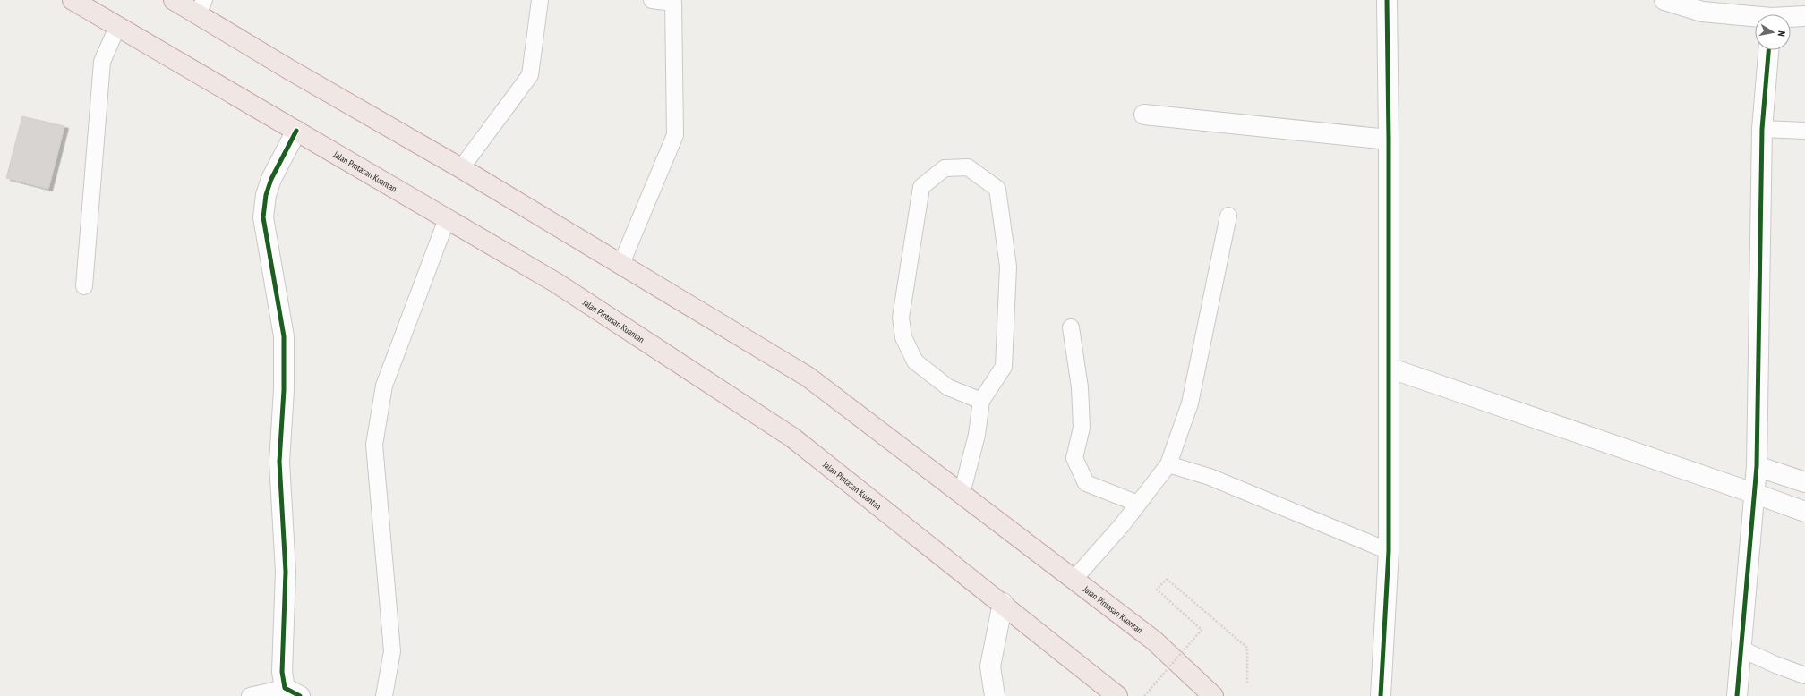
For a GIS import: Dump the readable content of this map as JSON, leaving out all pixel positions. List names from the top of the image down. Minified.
{"streets":{"highway":["Jalan Pintasan Kuantan"]},"north":"right"}
